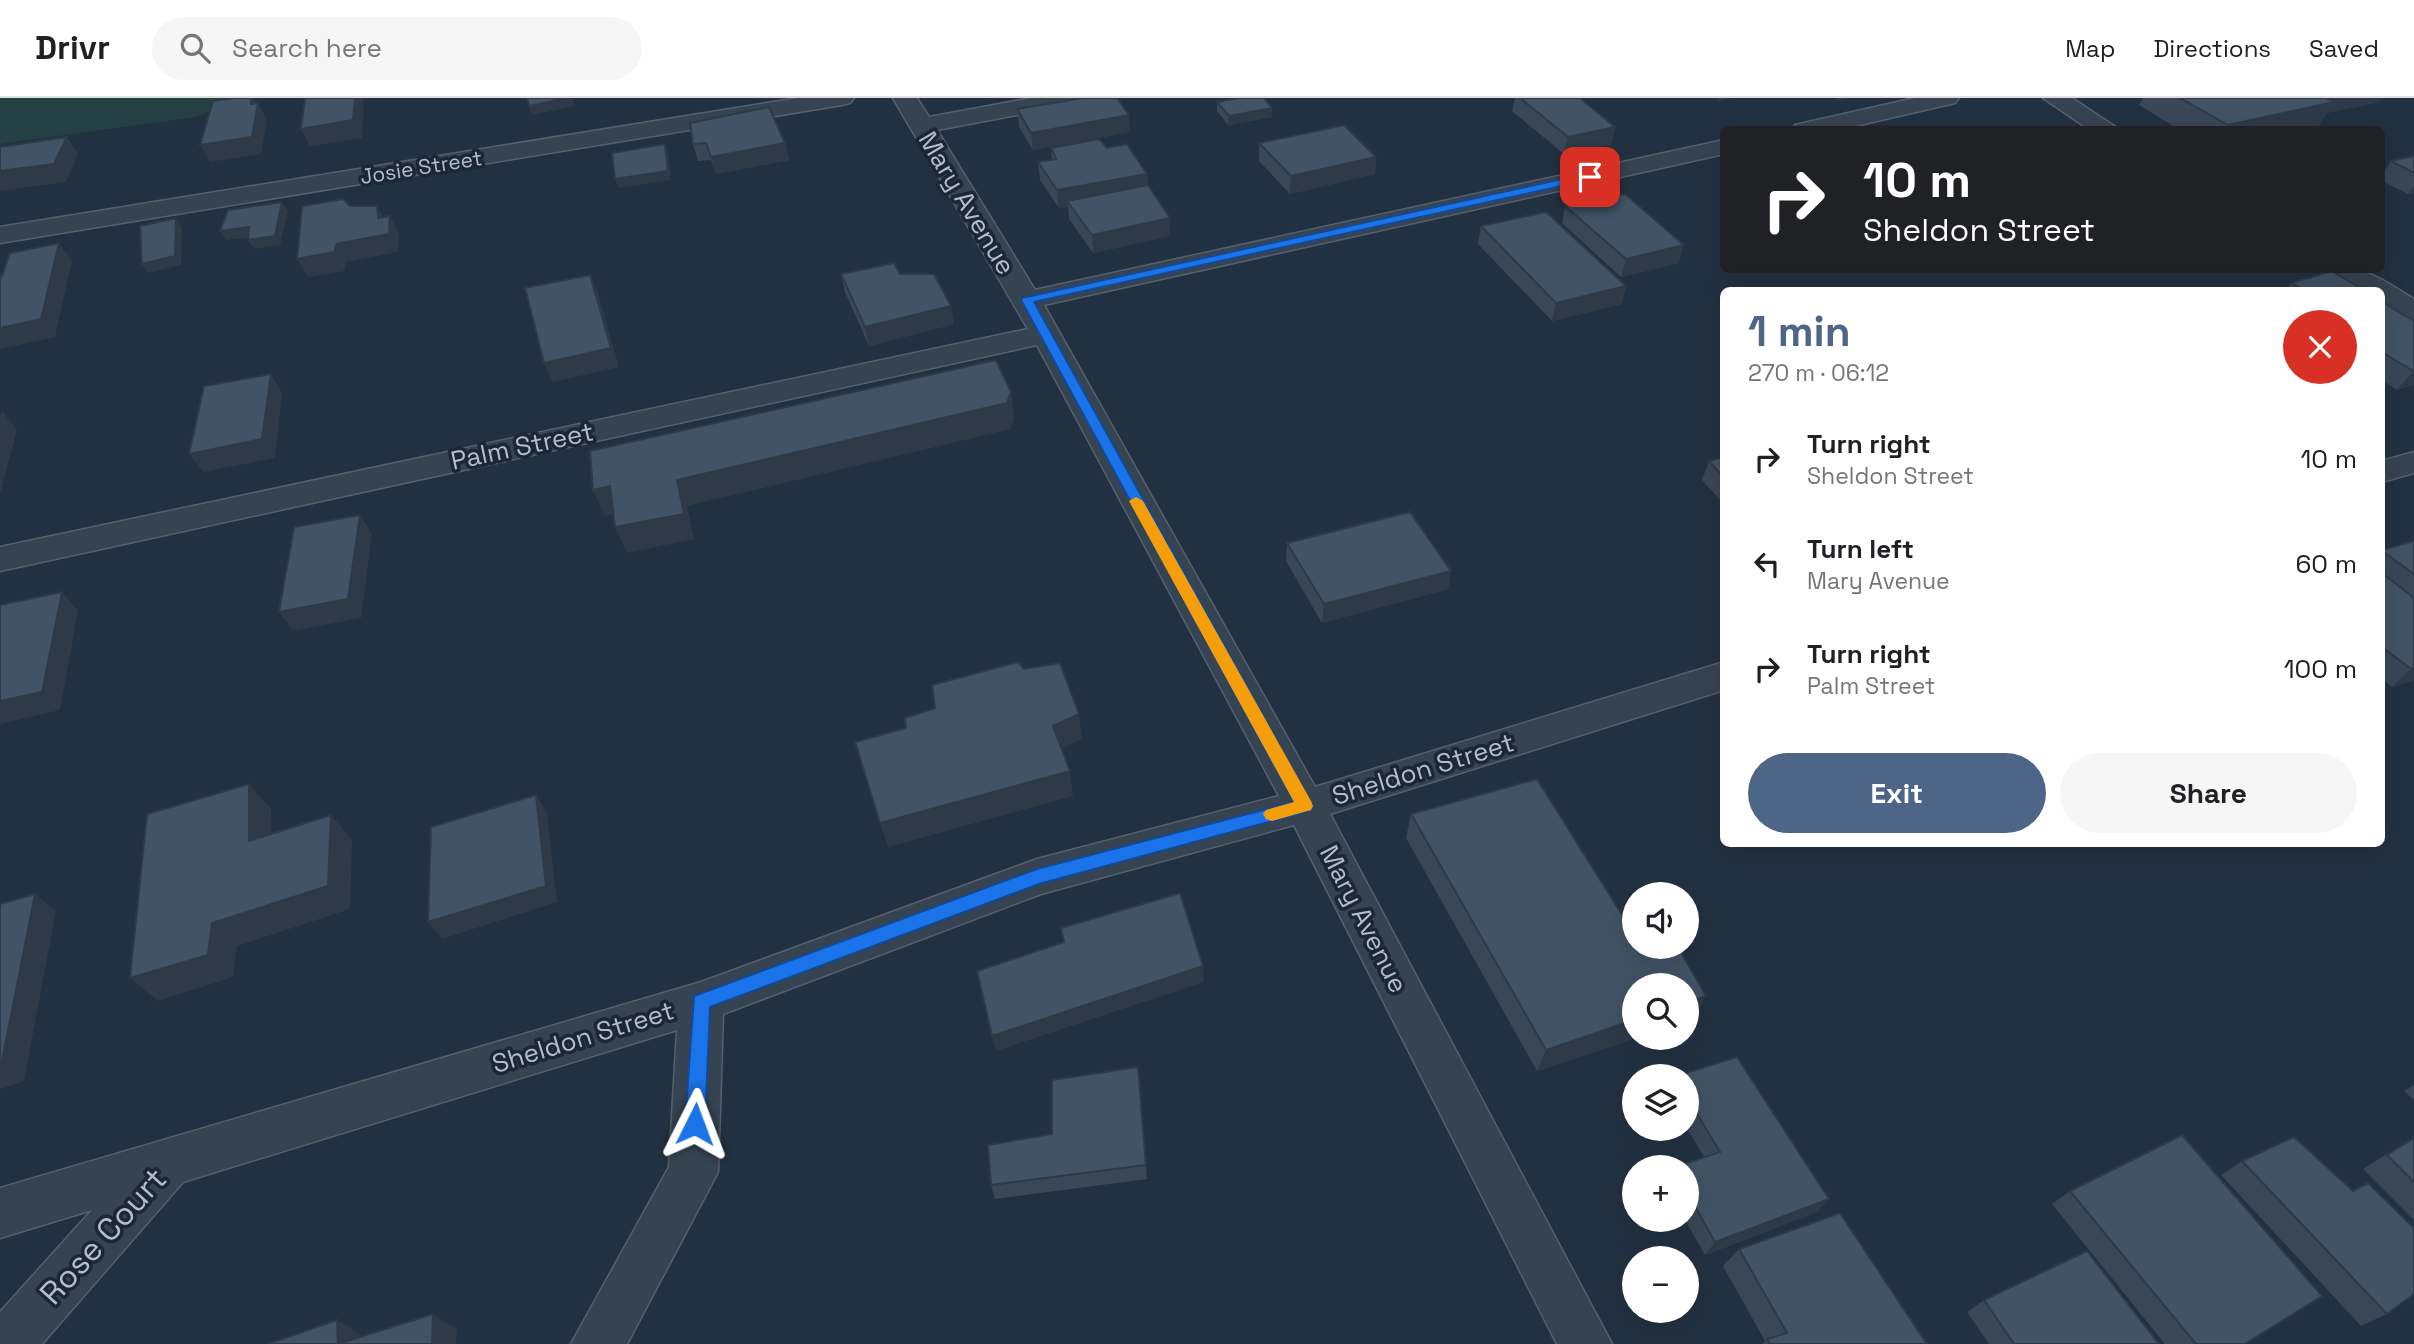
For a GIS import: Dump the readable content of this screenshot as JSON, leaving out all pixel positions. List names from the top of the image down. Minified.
{"streets":{"street":["Josie Street","Mary Avenue","Palm Street","Sheldon Street","Rose Court"]},"crossings":[["Mary Avenue","Palm Street"],["Mary Avenue","Sheldon Street"],["Sheldon Street","Rose Court"]],"page":{"header":"Drivr","search":"Search here","nav":["Map","Directions","Saved"],"turn":["10 m","Sheldon Street"],"heading":["1 min","270 m · 06:12"],"list":[{"name":"Turn right","note":"Sheldon Street","value":"10 m"},{"name":"Turn left","note":"Mary Avenue","value":"60 m"},{"name":"Turn right","note":"Palm Street","value":"100 m"}],"buttons":["Exit","Share"],"map_buttons":["+","−"]}}
